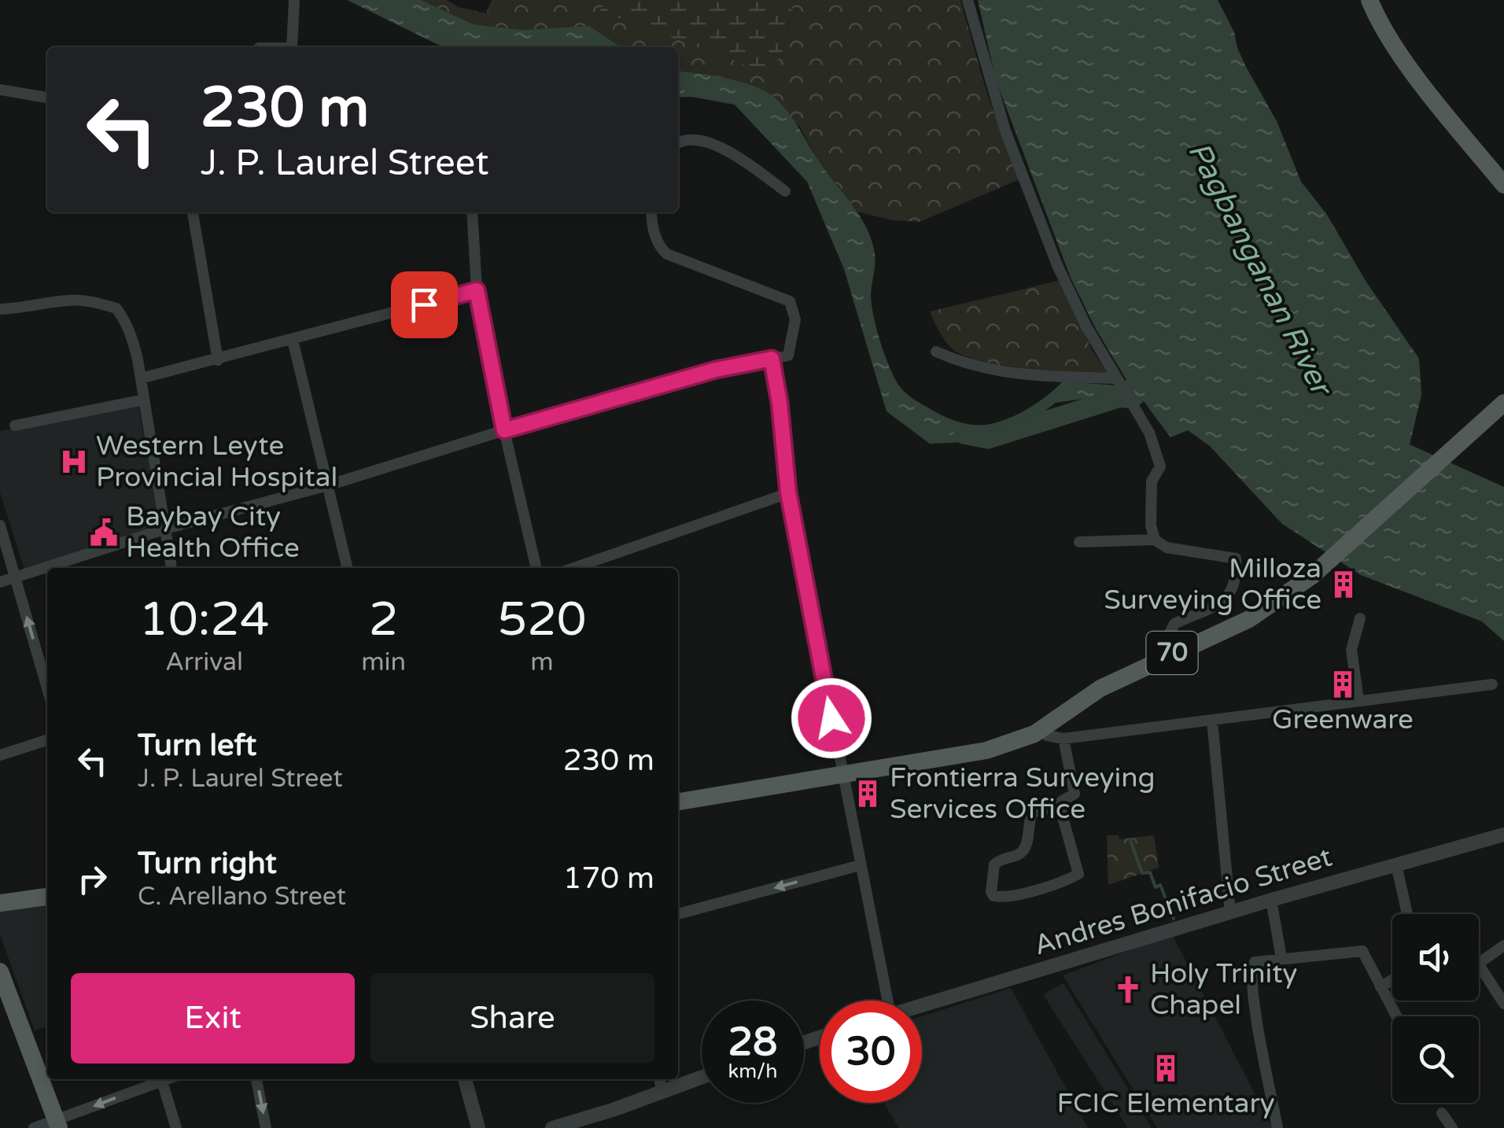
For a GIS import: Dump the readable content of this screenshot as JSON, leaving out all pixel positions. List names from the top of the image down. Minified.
{"streets":{"main road":["70"],"street":["Andres Bonifacio Street"]},"water":["Pagbanganan River"],"places":{"hospital":["Western Leyte Provincial Hospital"],"public building":["Baybay City Health Office"],"building":["Milloza Surveying Office","Greenware","Frontierra Surveying Services Office","FCIC Elementary"],"church":["Holy Trinity Chapel"]},"page":{"turn":["230 m","J. P. Laurel Street"],"eta":["10:24","Arrival","2","min","520","m"],"list":[{"name":"Turn left","note":"J. P. Laurel Street","value":"230 m"},{"name":"Turn right","note":"C. Arellano Street","value":"170 m"}],"buttons":["Exit","Share"],"speed":"28 km/h","limit":"30"}}
